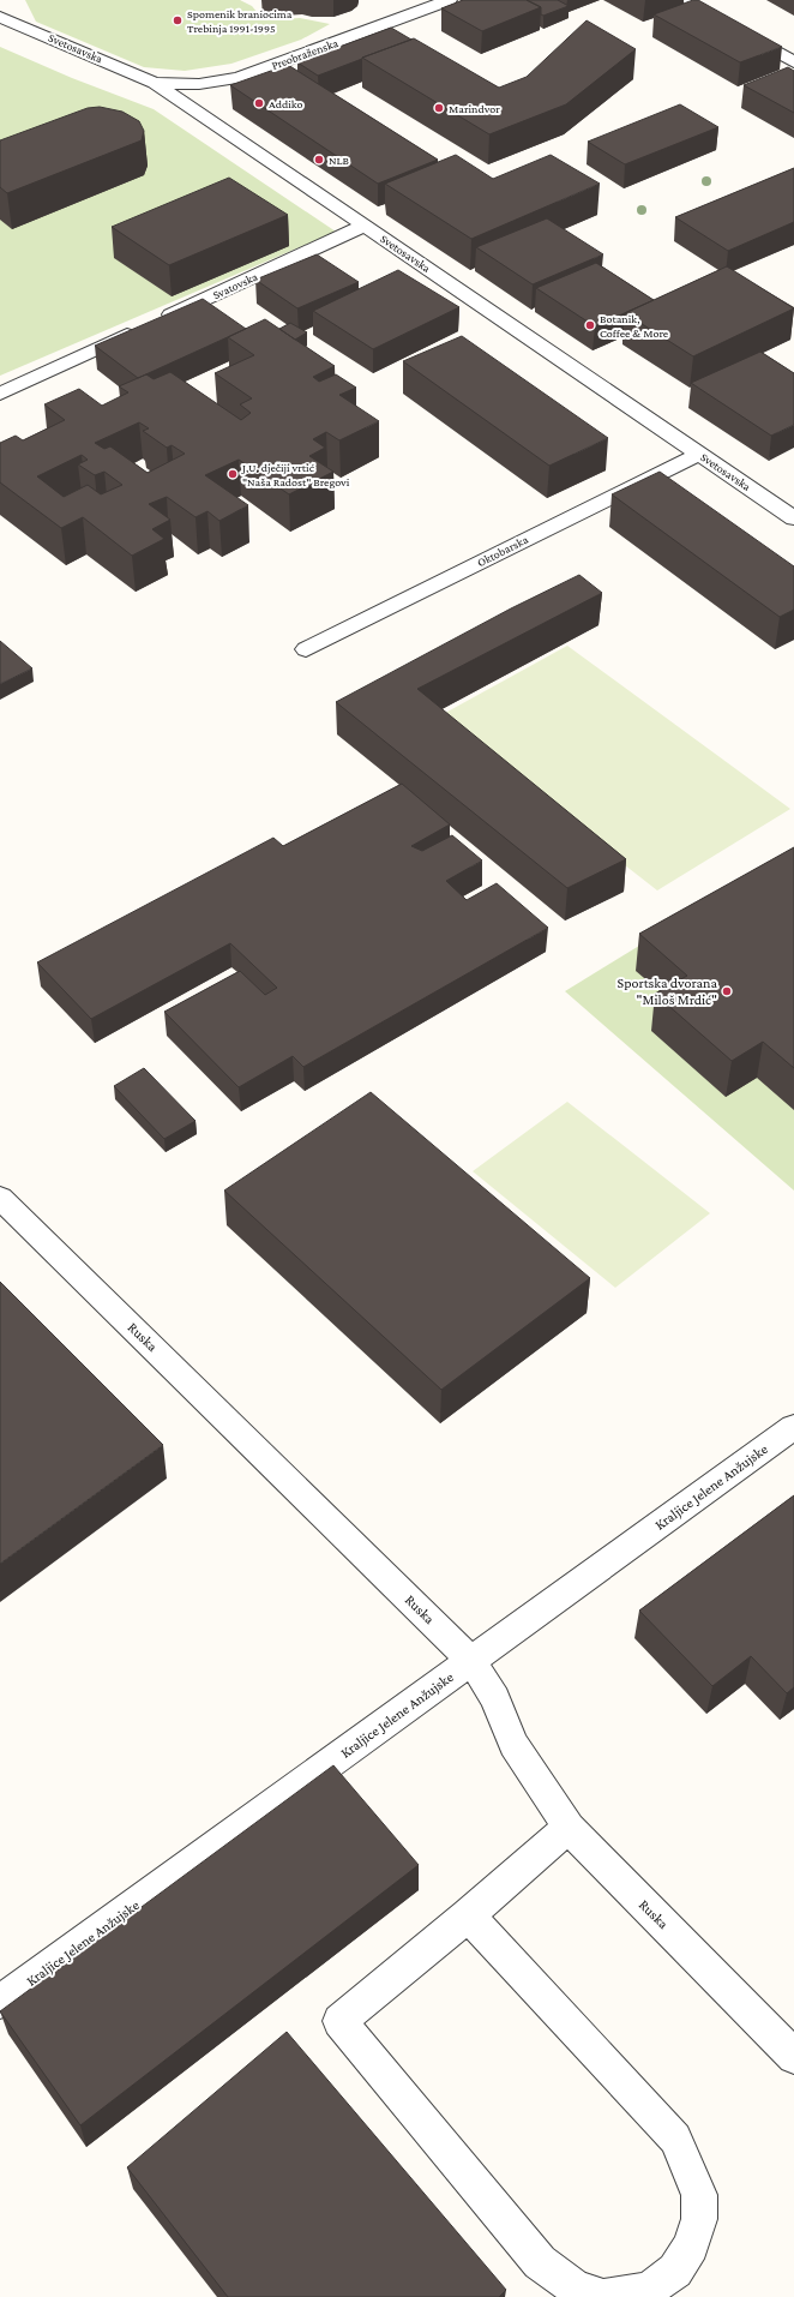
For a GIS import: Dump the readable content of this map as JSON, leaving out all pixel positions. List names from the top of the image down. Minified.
{"streets":{"street":["Svetosavska","Preobraženska","Svatovska","Oktobarska","Ruska","Kraljice Jelene Anžujske"]},"crossings":[["Svetosavska","Preobraženska"],["Svetosavska","Svatovska"],["Svetosavska","Oktobarska"],["Ruska","Kraljice Jelene Anžujske"]],"places":["Spomenik braniocima Trebinja 1991-1995","Addiko","Marindvor","NLB","Botanik, Coffee & More","J.U. dječiji vrtić \"Naša Radost\" Bregovi","Sportska dvorana \"Miloš Mrdić\""]}
